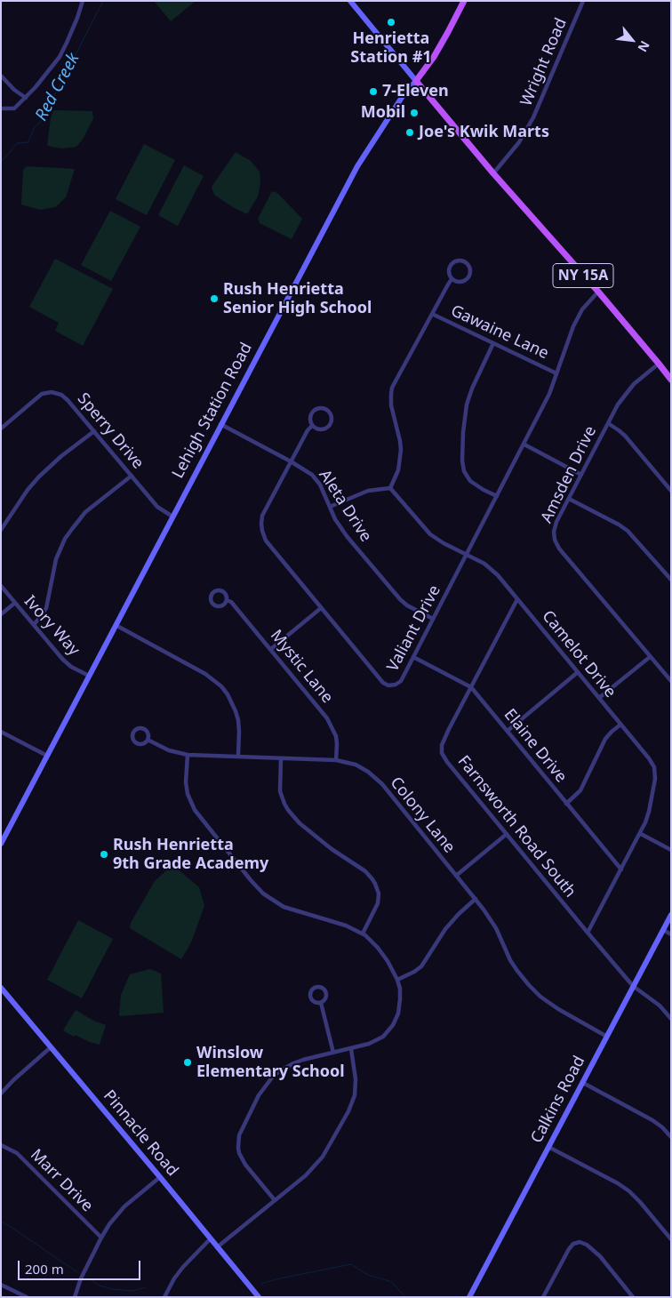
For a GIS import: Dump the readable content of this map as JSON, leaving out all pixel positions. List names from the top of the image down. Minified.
{"streets":{"main road":["NY 15A","Lehigh Station Road","Calkins Road","Pinnacle Road"],"street":["Wright Road","Gawaine Lane","Sperry Drive","Amsden Drive","Aleta Drive","Ivory Way","Valiant Drive","Camelot Drive","Mystic Lane","Elaine Drive","Colony Lane","Farnsworth Road South","Marr Drive"]},"crossings":[["Wright Road","NY 15A"],["NY 15A","Lehigh Station Road"],["NY 15A","Amsden Drive"],["NY 15A","Valiant Drive"],["Gawaine Lane","Valiant Drive"],["Lehigh Station Road","Sperry Drive"],["Lehigh Station Road","Aleta Drive"],["Lehigh Station Road","Ivory Way"],["Aleta Drive","Valiant Drive"],["Valiant Drive","Camelot Drive"],["Valiant Drive","Elaine Drive"],["Camelot Drive","Elaine Drive"],["Camelot Drive","Farnsworth Road South"],["Mystic Lane","Colony Lane"],["Elaine Drive","Farnsworth Road South"],["Colony Lane","Calkins Road"],["Farnsworth Road South","Calkins Road"]],"water":["Red Creek"],"places":["Henrietta Station #1","7-Eleven","Mobil","Joe's Kwik Marts","Rush Henrietta Senior High School","Rush Henrietta 9th Grade Academy","Winslow Elementary School"],"scale_bar":"200 m","north":"bottom right"}
